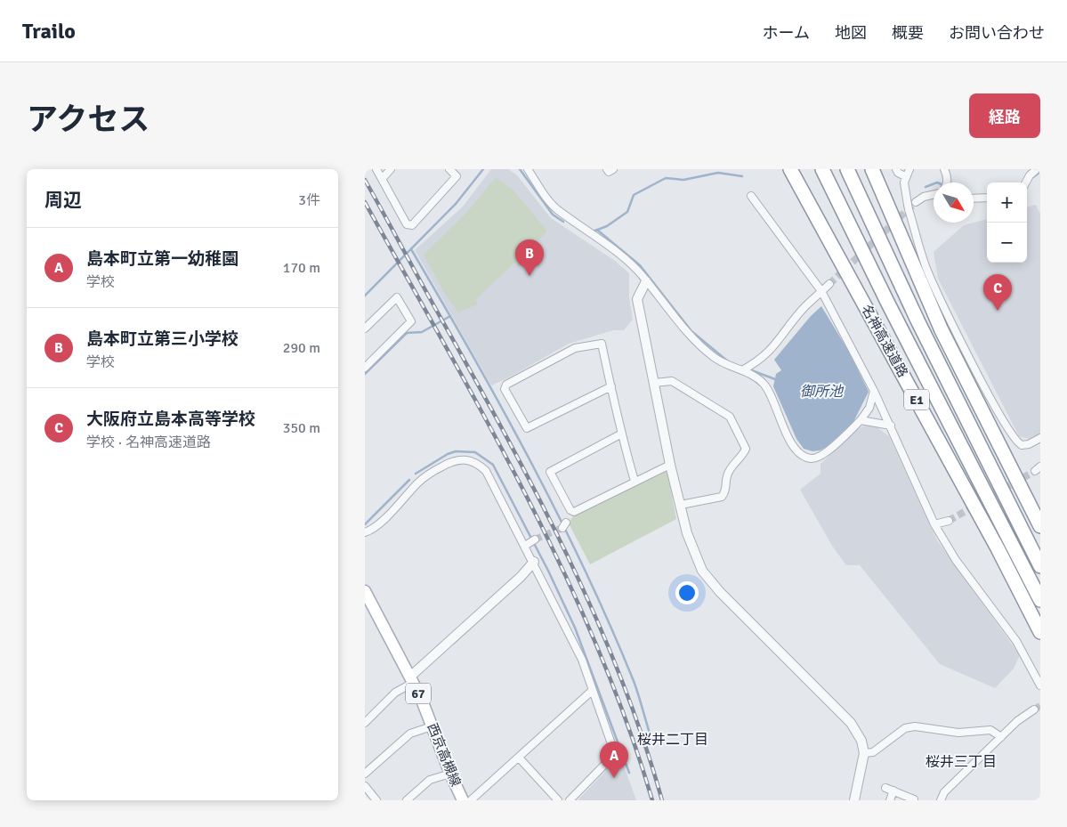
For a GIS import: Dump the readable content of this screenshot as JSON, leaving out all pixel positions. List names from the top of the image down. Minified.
{"streets":{"highway":["名神高速道路","E1"],"main road":["67","西京高槻線"]},"districts":["桜井二丁目","桜井三丁目"],"water":["御所池"],"north":"bottom right","page":{"header":"Trailo","nav":["ホーム","地図","概要","お問い合わせ"],"title":"アクセス","buttons":"経路","heading":["周辺","3件"],"map_buttons":["+","−"],"list":[{"mark":"A","name":"島本町立第一幼稚園","note":"学校","value":"170 m"},{"mark":"B","name":"島本町立第三小学校","note":"学校","value":"290 m"},{"mark":"C","name":"大阪府立島本高等学校","note":"学校 · 名神高速道路","value":"350 m"}],"pins":["B","C","A"]}}
